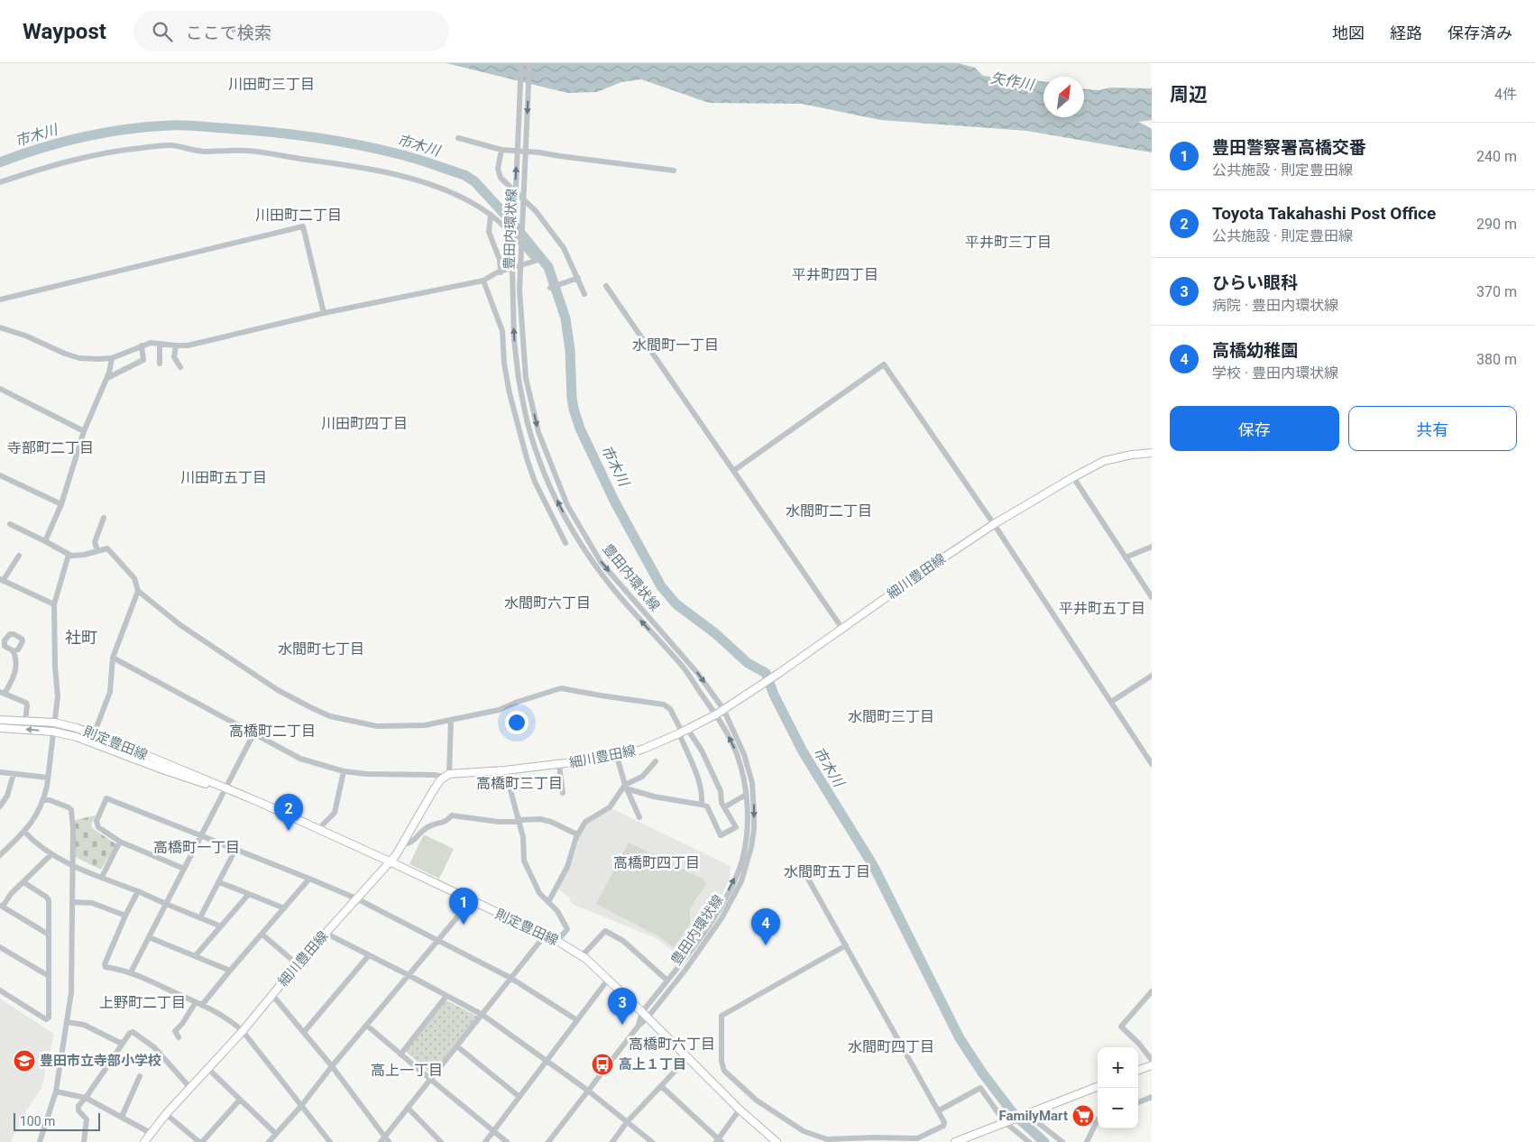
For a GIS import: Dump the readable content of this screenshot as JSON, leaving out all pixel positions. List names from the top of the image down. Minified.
{"streets":{"main road":["細川豊田線","則定豊田線"],"street":["豊田内環状線"]},"crossings":[["豊田内環状線","細川豊田線"],["豊田内環状線","則定豊田線"],["細川豊田線","則定豊田線"]],"districts":["川田町三丁目","川田町二丁目","平井町三丁目","平井町四丁目","水間町一丁目","川田町四丁目","寺部町二丁目","川田町五丁目","水間町二丁目","水間町六丁目","平井町五丁目","社町","水間町七丁目","水間町三丁目","高橋町二丁目","高橋町三丁目","高橋町一丁目","高橋町四丁目","水間町五丁目","上野町二丁目","高橋町六丁目","水間町四丁目","高上一丁目"],"water":["矢作川","市木川"],"places":{"school or university":["豊田市立寺部小学校"],"bus stop":["高上１丁目"],"supermarket":["FamilyMart"]},"scale_bar":"100 m","north":"top right","page":{"header":"Waypost","search":"ここで検索","nav":["地図","経路","保存済み"],"heading":["周辺","4件"],"list":[{"mark":"1","name":"豊田警察署高橋交番","note":"公共施設 · 則定豊田線","value":"240 m"},{"mark":"2","name":"Toyota Takahashi Post Office","note":"公共施設 · 則定豊田線","value":"290 m"},{"mark":"3","name":"ひらい眼科","note":"病院 · 豊田内環状線","value":"370 m"},{"mark":"4","name":"高橋幼稚園","note":"学校 · 豊田内環状線","value":"380 m"}],"buttons":["保存","共有"],"pins":["2","1","4","3"],"map_buttons":["+","−"],"scale":"100 m"}}
